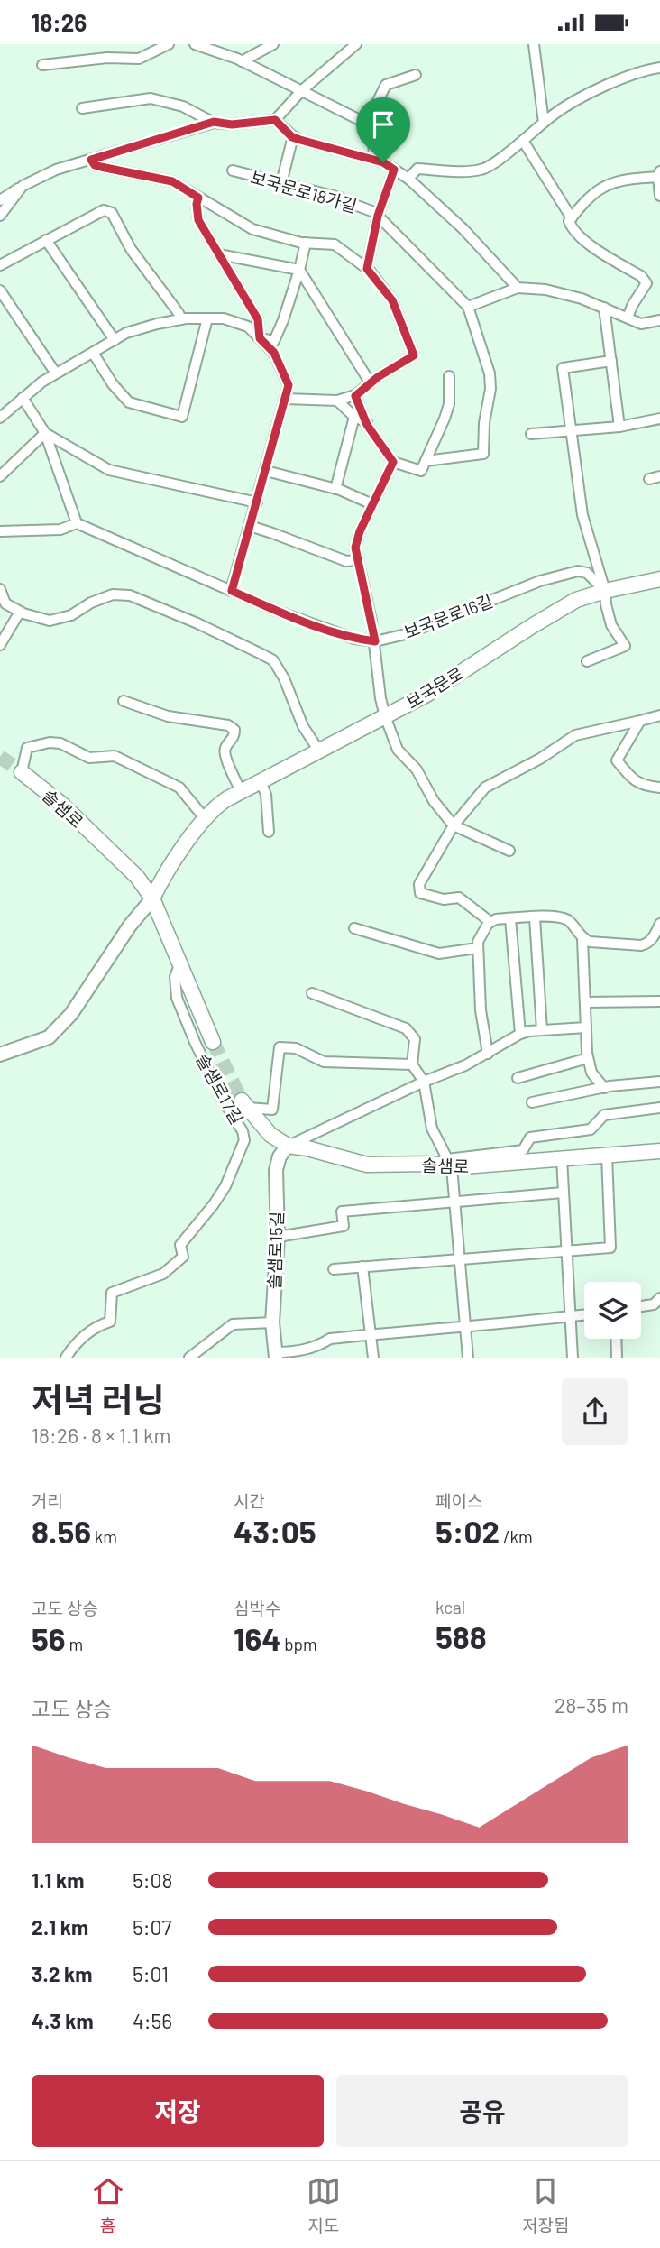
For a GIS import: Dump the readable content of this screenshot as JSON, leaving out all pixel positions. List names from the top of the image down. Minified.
{"streets":{"main road":["보국문로","솔샘로"],"street":["보국문로18가길","보국문로16길","솔샘로17길","솔샘로15길"]},"crossings":[["보국문로16길","보국문로"],["보국문로","솔샘로"],["솔샘로","솔샘로17길"],["솔샘로","솔샘로15길"]],"page":{"status":"18:26","heading":["저녁 러닝","18:26 · 8 × 1.1 km"],"stats":[["거리","8.56 km"],["시간","43:05"],["페이스","5:02 /km"],["고도 상승","56 m"],["심박수","164 bpm"],["kcal","588"]],"chart":["고도 상승","28–35 m"],"list":[{"name":"1.1 km","note":"5:08"},{"name":"2.1 km","note":"5:07"},{"name":"3.2 km","note":"5:01"},{"name":"4.3 km","note":"4:56"}],"buttons":["저장","공유"],"tabs":["홈","지도","저장됨"]}}
